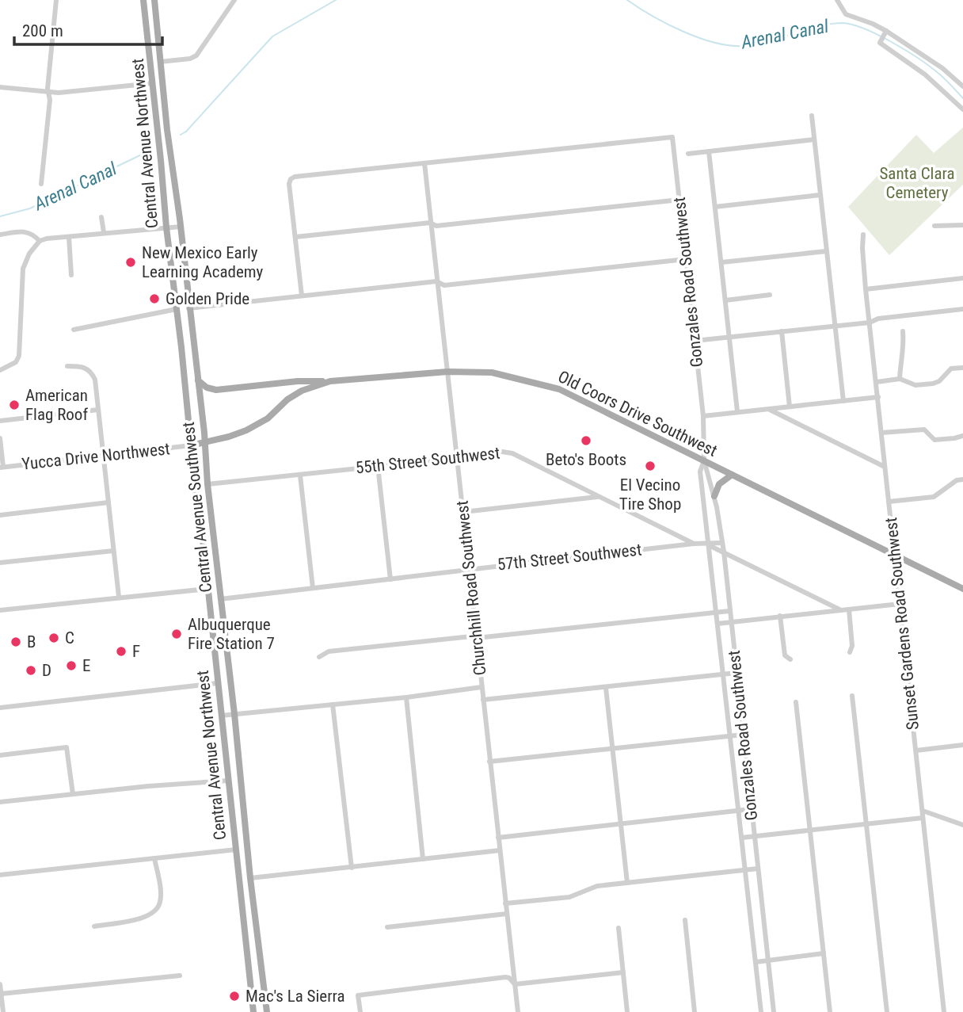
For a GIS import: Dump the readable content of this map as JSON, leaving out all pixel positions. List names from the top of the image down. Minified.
{"streets":{"main road":["Central Avenue Northwest","Old Coors Drive Southwest","Central Avenue Southwest"],"street":["Gonzales Road Southwest","Yucca Drive Northwest","55th Street Southwest","57th Street Southwest","Churchhill Road Southwest","Sunset Gardens Road Southwest"]},"crossings":[["Central Avenue Northwest","Old Coors Drive Southwest"],["Central Avenue Northwest","Yucca Drive Northwest"],["Gonzales Road Southwest","Old Coors Drive Southwest"],["Gonzales Road Southwest","57th Street Southwest"],["Gonzales Road Southwest","Churchhill Road Southwest"],["Old Coors Drive Southwest","Yucca Drive Northwest"],["Old Coors Drive Southwest","Central Avenue Southwest"],["Old Coors Drive Southwest","Churchhill Road Southwest"],["Old Coors Drive Southwest","Sunset Gardens Road Southwest"],["55th Street Southwest","Central Avenue Southwest"],["55th Street Southwest","57th Street Southwest"],["55th Street Southwest","Churchhill Road Southwest"],["Central Avenue Southwest","57th Street Southwest"],["57th Street Southwest","Churchhill Road Southwest"]],"water":["Arenal Canal"],"parks":["Santa Clara Cemetery"],"places":["New Mexico Early Learning Academy","Golden Pride","American Flag Roof","Beto's Boots","El Vecino Tire Shop","Albuquerque Fire Station 7","C","B","F","E","D","Mac's La Sierra"],"scale_bar":"200 m"}
